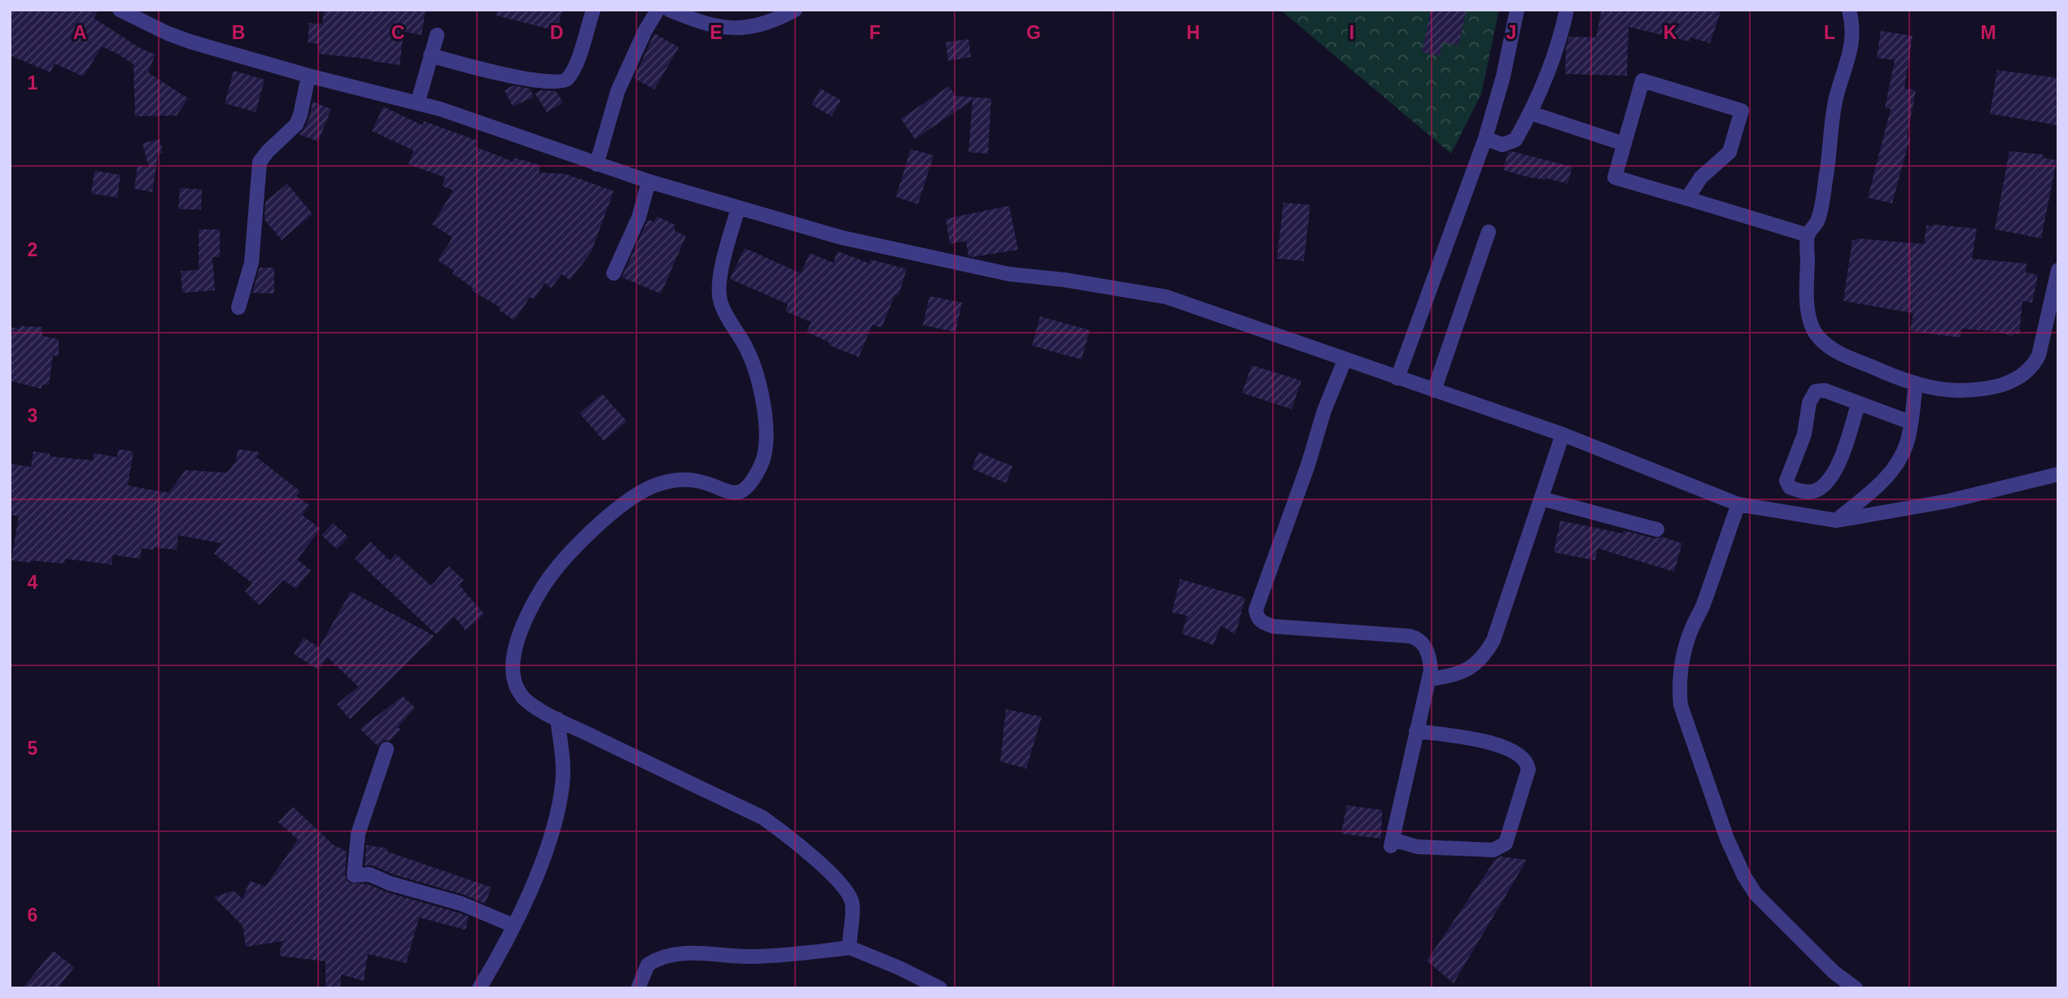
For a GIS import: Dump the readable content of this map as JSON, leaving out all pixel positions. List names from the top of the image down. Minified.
{"grid":{"columns":["A","B","C","D","E","F","G","H","I","J","K","L","M"],"rows":["1","2","3","4","5","6"]}}
